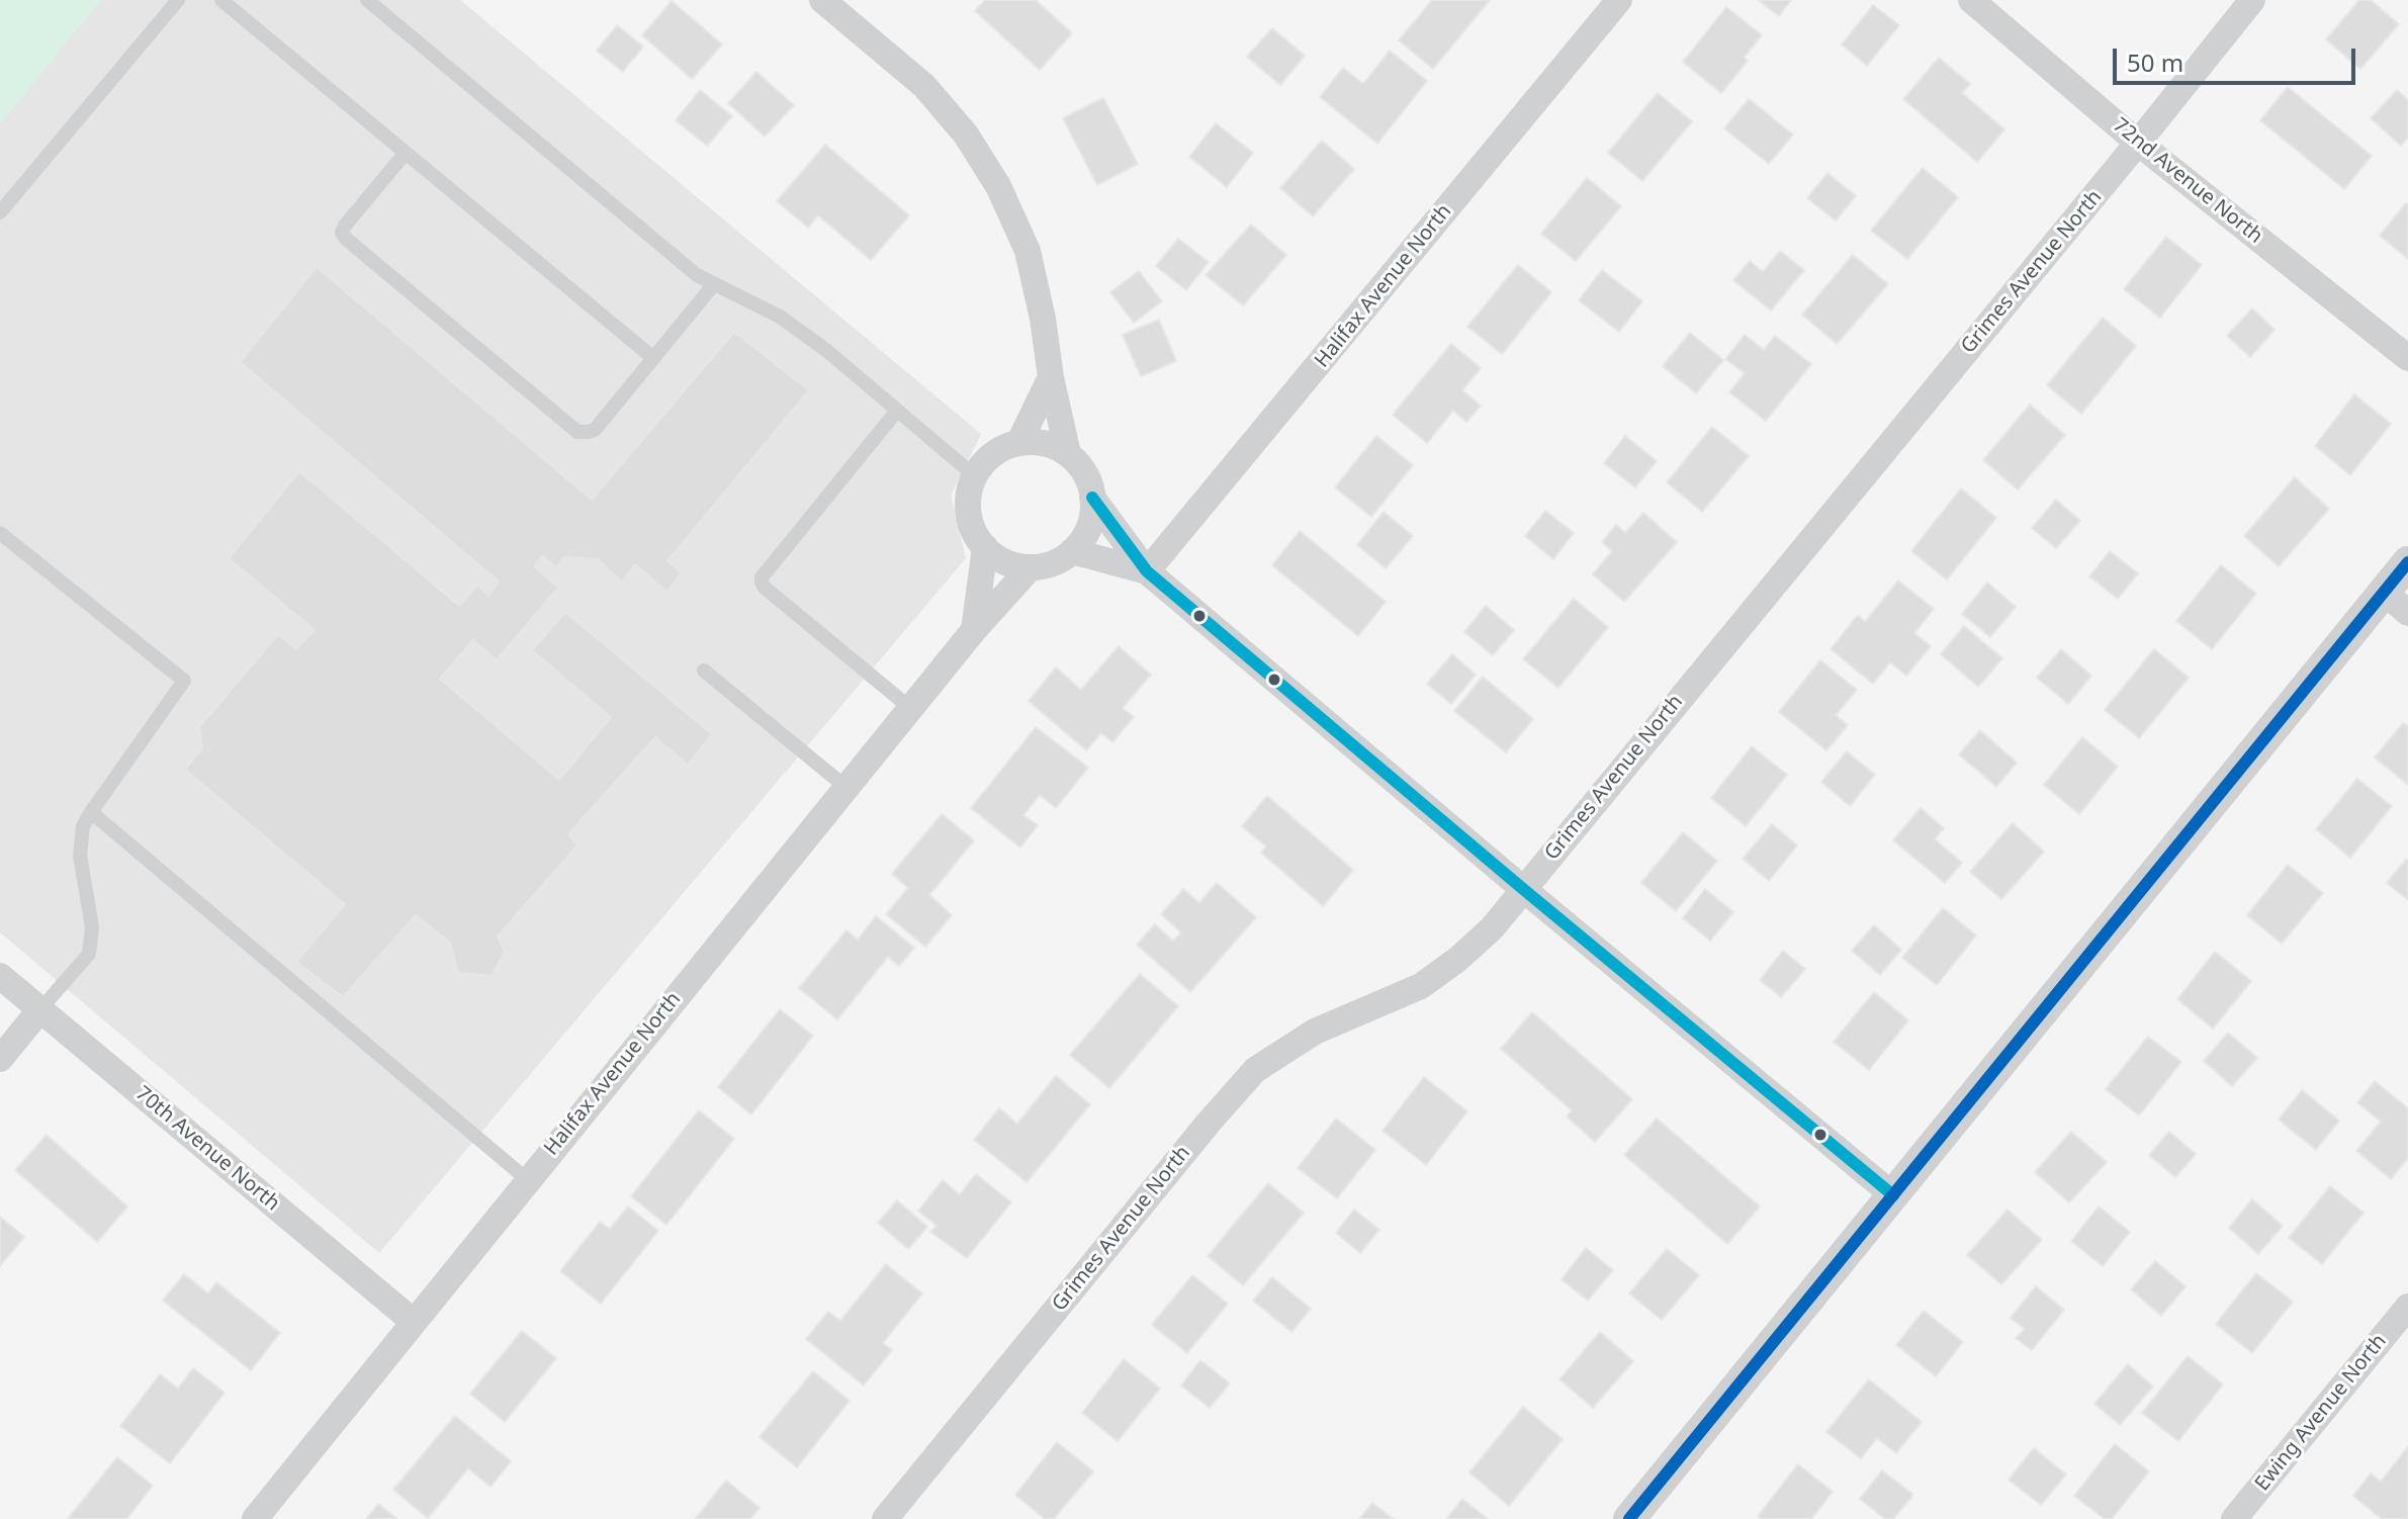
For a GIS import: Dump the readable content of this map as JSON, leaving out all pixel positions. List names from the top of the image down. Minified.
{"streets":{"street":["72nd Avenue North","Grimes Avenue North","Halifax Avenue North","70th Avenue North","Ewing Avenue North"]},"crossings":[["72nd Avenue North","Grimes Avenue North"],["Halifax Avenue North","70th Avenue North"]],"scale_bar":"50 m"}
